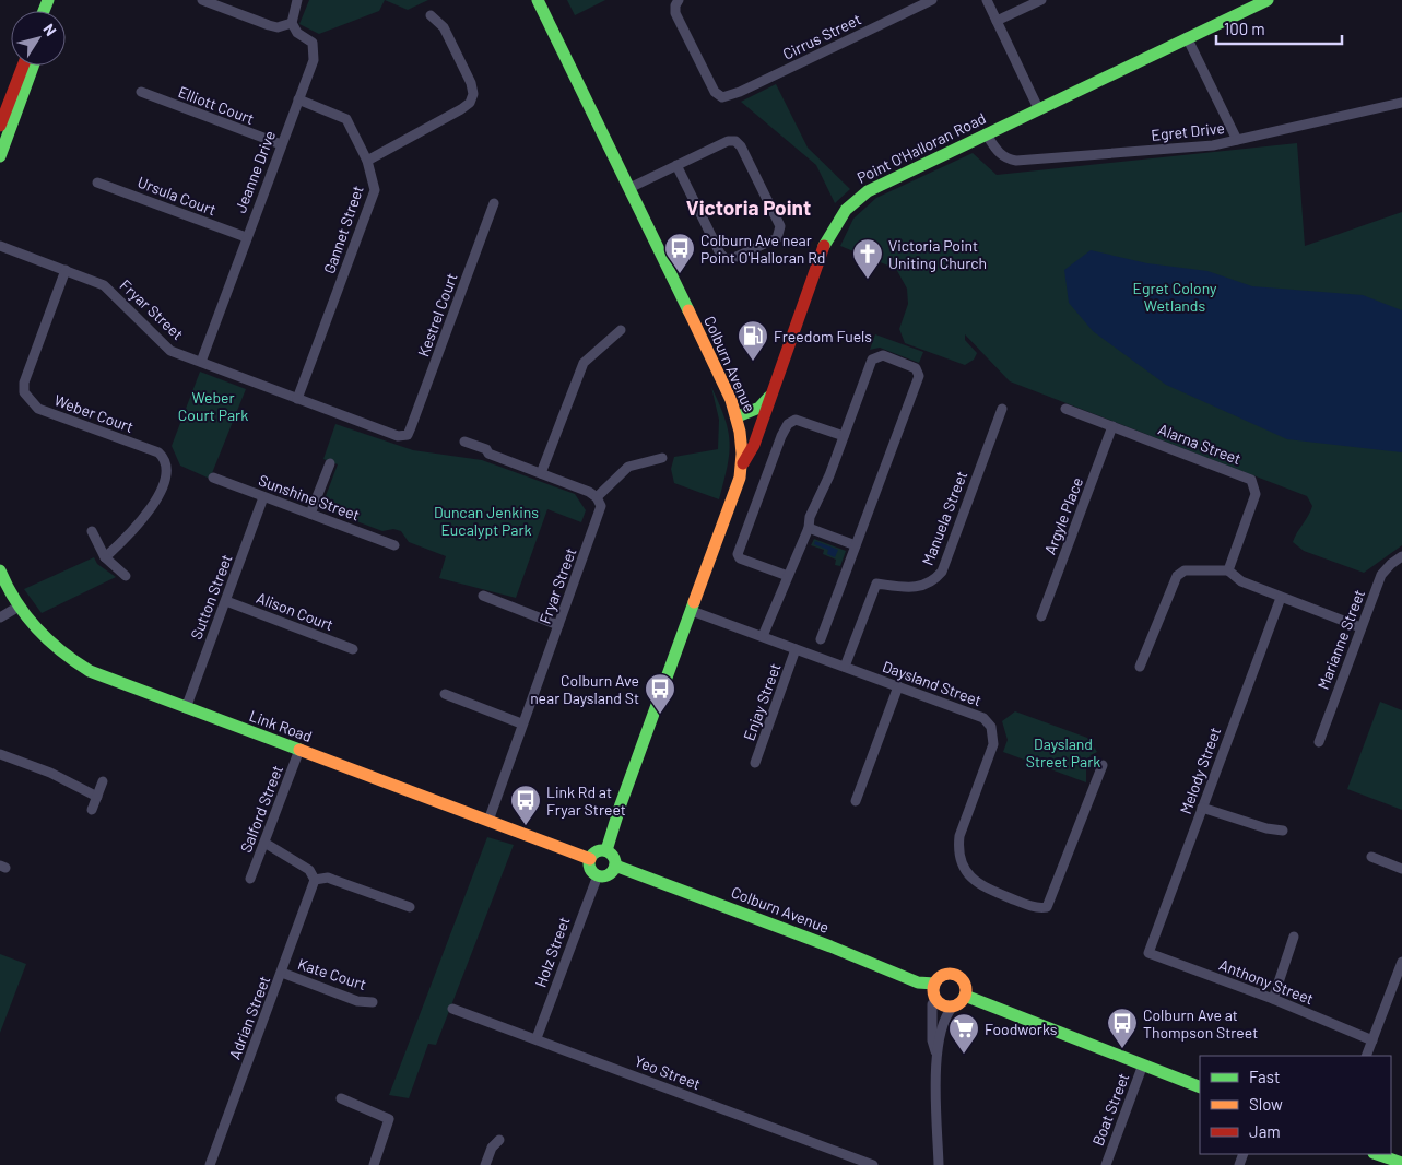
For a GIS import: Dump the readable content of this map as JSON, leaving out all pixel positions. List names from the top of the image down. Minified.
{"streets":{"main road":["Point O'Halloran Road","Colburn Avenue","Link Road"],"street":["Cirrus Street","Elliott Court","Egret Drive","Jeanne Drive","Ursula Court","Gannet Street","Fryar Street","Kestrel Court","Weber Court","Alarna Street","Sunshine Street","Argyle Place","Manuela Street","Sutton Street","Alison Court","Marianne Street","Daysland Street","Enjay Street","Melody Street","Salford Street","Holz Street","Kate Court","Anthony Street","Adrian Street","Yeo Street","Boat Street"]},"crossings":[["Elliott Court","Jeanne Drive"],["Egret Drive","Point O'Halloran Road"],["Point O'Halloran Road","Colburn Avenue"],["Jeanne Drive","Ursula Court"],["Jeanne Drive","Gannet Street"],["Jeanne Drive","Fryar Street"],["Gannet Street","Fryar Street"],["Fryar Street","Kestrel Court"],["Fryar Street","Weber Court"],["Fryar Street","Link Road"],["Colburn Avenue","Daysland Street"],["Colburn Avenue","Link Road"],["Colburn Avenue","Holz Street"],["Alarna Street","Argyle Place"],["Sunshine Street","Sutton Street"],["Manuela Street","Daysland Street"],["Sutton Street","Alison Court"],["Sutton Street","Link Road"],["Daysland Street","Enjay Street"],["Link Road","Salford Street"],["Link Road","Holz Street"],["Melody Street","Anthony Street"],["Holz Street","Yeo Street"],["Kate Court","Adrian Street"]],"districts":["Victoria Point"],"parks":["Egret Colony Wetlands","Weber Court Park","Duncan Jenkins Eucalypt Park","Daysland Street Park"],"places":{"bus stop":["Colburn Ave near Point O'Halloran Rd","Colburn Ave near Daysland St","Link Rd at Fryar Street","Colburn Ave at Thompson Street"],"church":["Victoria Point Uniting Church"],"fuel station":["Freedom Fuels"],"supermarket":["Foodworks"]},"legend":["Fast","Slow","Jam"],"scale_bar":"100 m","north":"top right"}
